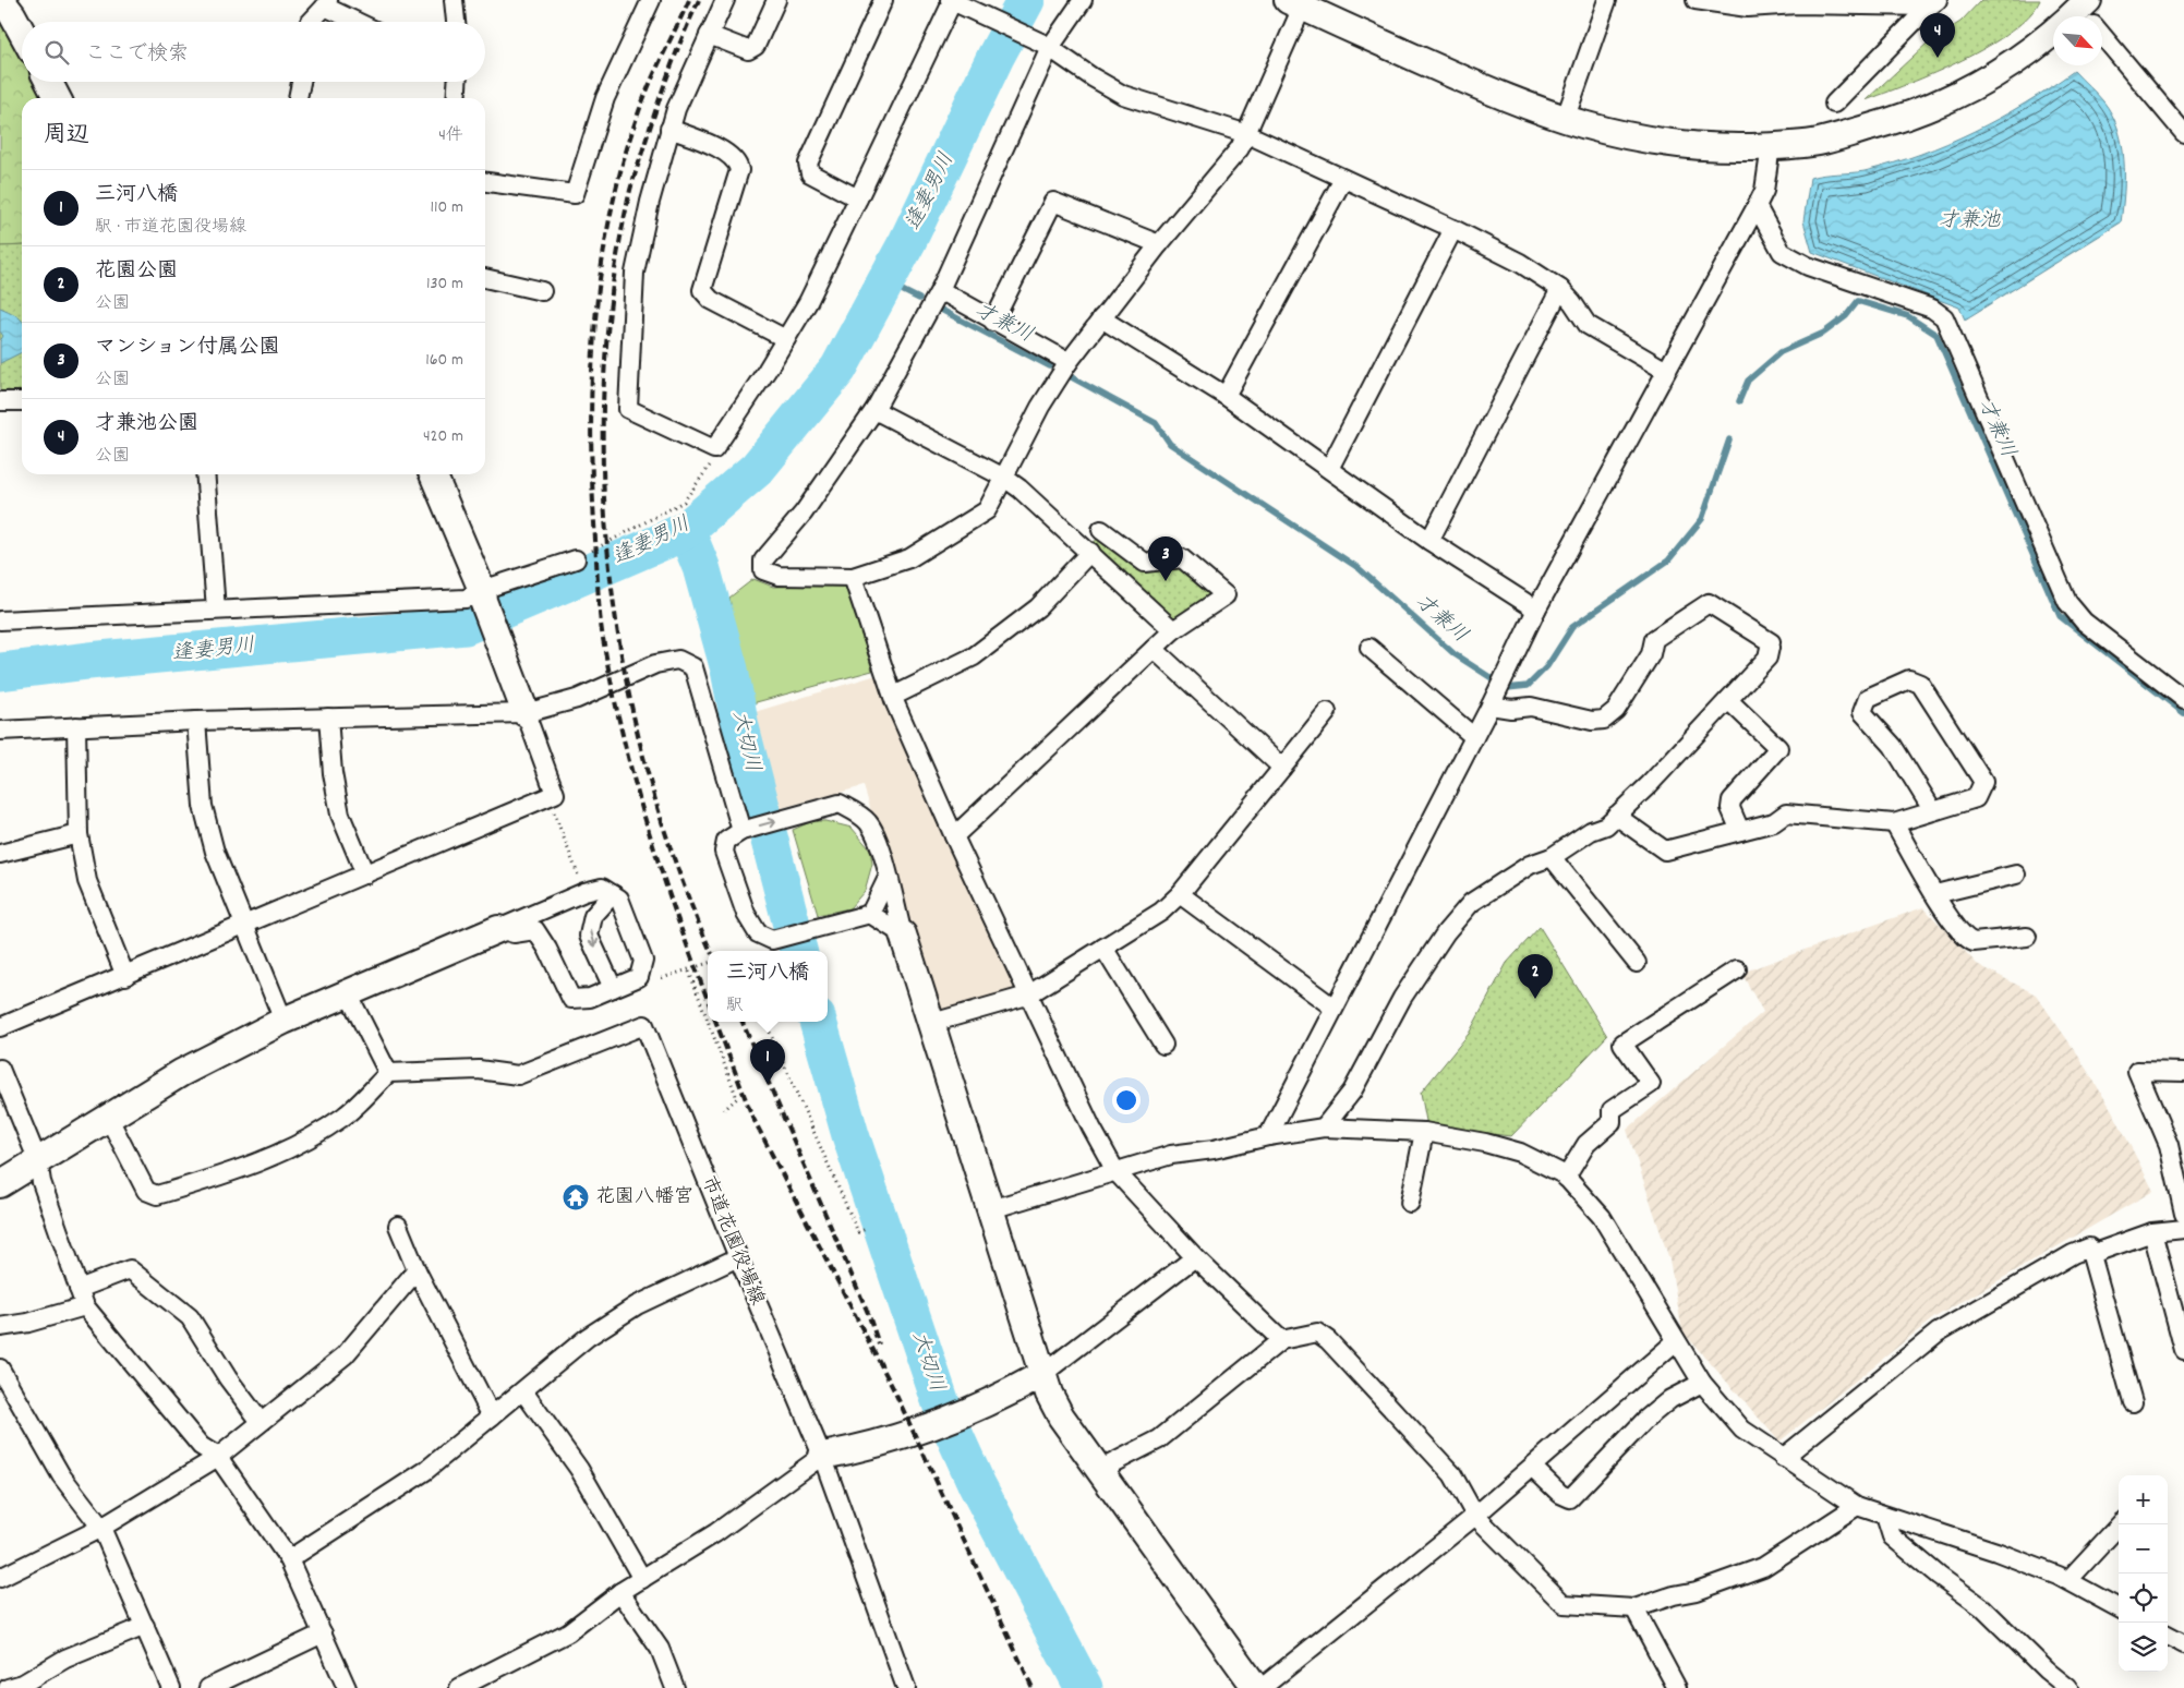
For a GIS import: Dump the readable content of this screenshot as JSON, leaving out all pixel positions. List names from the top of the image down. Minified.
{"streets":{"street":["市道花園役場線"]},"water":["逢妻男川","才兼池","才兼川","大切川"],"places":{"temple":["花園八幡宮"]},"north":"bottom right","page":{"pins":["4","3","2","1"],"search":"ここで検索","heading":["周辺","4件"],"list":[{"mark":"1","name":"三河八橋","note":"駅 · 市道花園役場線","value":"110 m"},{"mark":"2","name":"花園公園","note":"公園","value":"130 m"},{"mark":"3","name":"マンション付属公園","note":"公園","value":"160 m"},{"mark":"4","name":"才兼池公園","note":"公園","value":"420 m"}],"popup":["三河八橋","駅"],"map_buttons":["+","−"]}}
